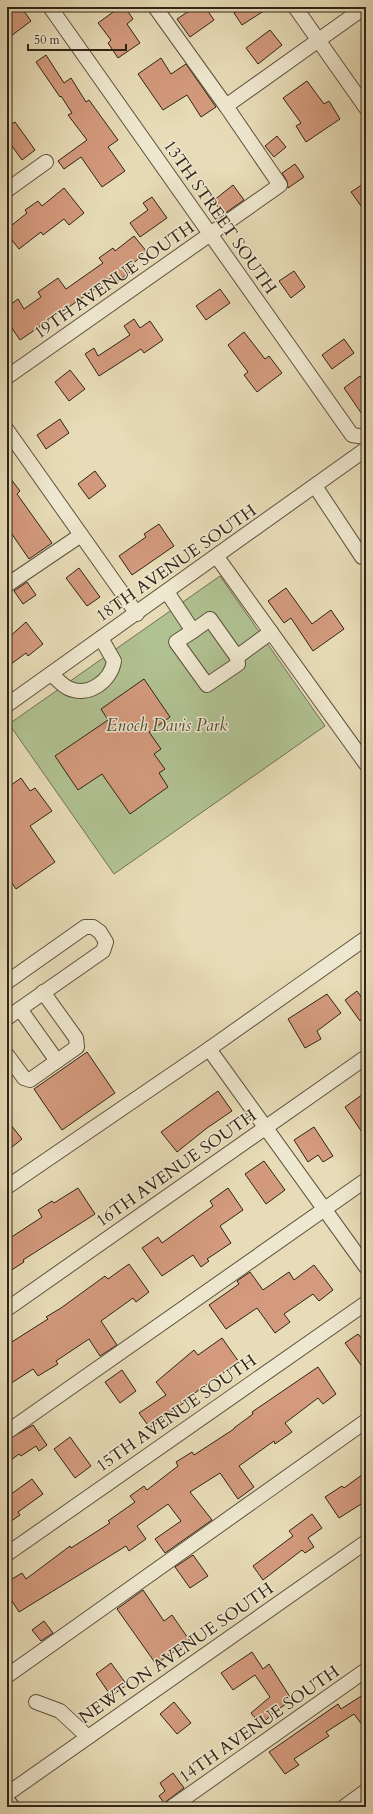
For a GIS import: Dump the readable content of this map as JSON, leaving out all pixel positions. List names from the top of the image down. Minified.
{"streets":{"street":["13TH STREET SOUTH","19TH AVENUE SOUTH","18TH AVENUE SOUTH","16TH AVENUE SOUTH","15TH AVENUE SOUTH","NEWTON AVENUE SOUTH","14TH AVENUE SOUTH"]},"crossings":[["13TH STREET SOUTH","19TH AVENUE SOUTH"]],"parks":["Enoch Davis Park"],"scale_bar":"50 m"}
